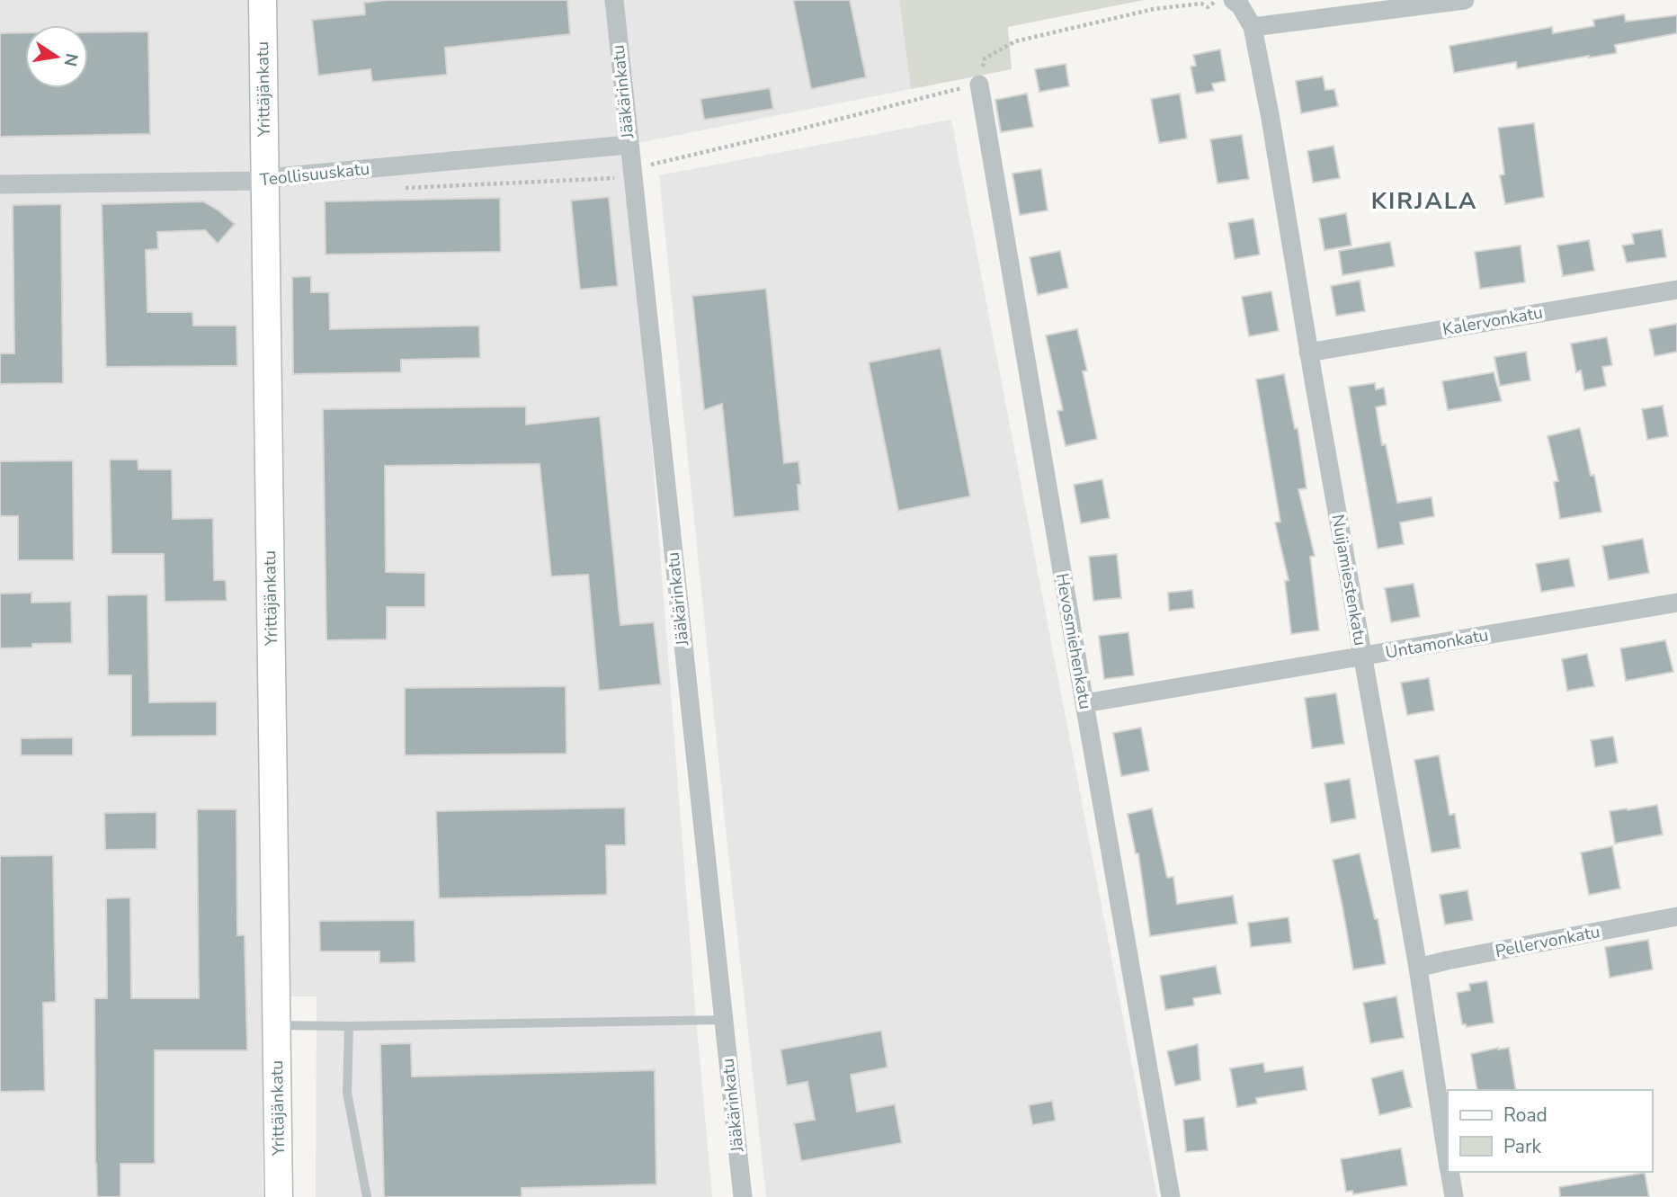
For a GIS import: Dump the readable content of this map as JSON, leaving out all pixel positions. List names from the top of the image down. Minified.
{"streets":{"street":["Yrittäjänkatu","Jääkärinkatu","Teollisuuskatu","Kalervonkatu","Nuijamiestenkatu","Hevosmiehenkatu","Untamonkatu","Pellervonkatu"]},"crossings":[["Yrittäjänkatu","Teollisuuskatu"],["Jääkärinkatu","Teollisuuskatu"],["Kalervonkatu","Nuijamiestenkatu"],["Nuijamiestenkatu","Untamonkatu"],["Nuijamiestenkatu","Pellervonkatu"],["Hevosmiehenkatu","Untamonkatu"]],"districts":["KIRJALA"],"legend":["Road","Park"],"north":"right"}
